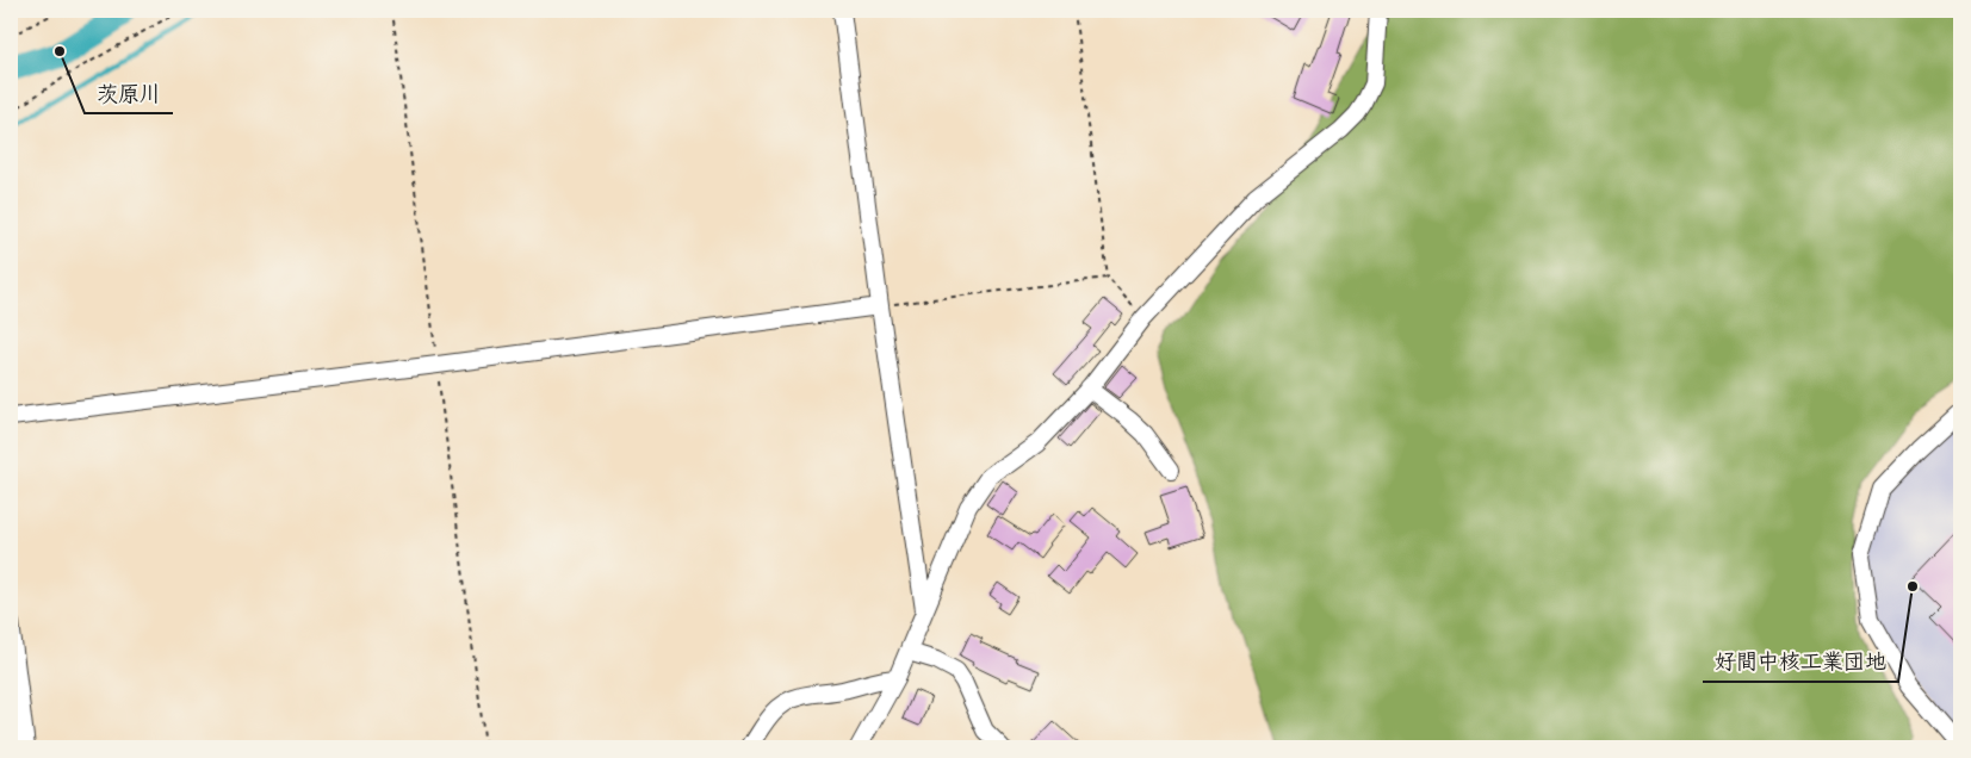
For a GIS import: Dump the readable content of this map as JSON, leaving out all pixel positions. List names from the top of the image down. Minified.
{"places":["茨原川","好間中核工業団地"]}
